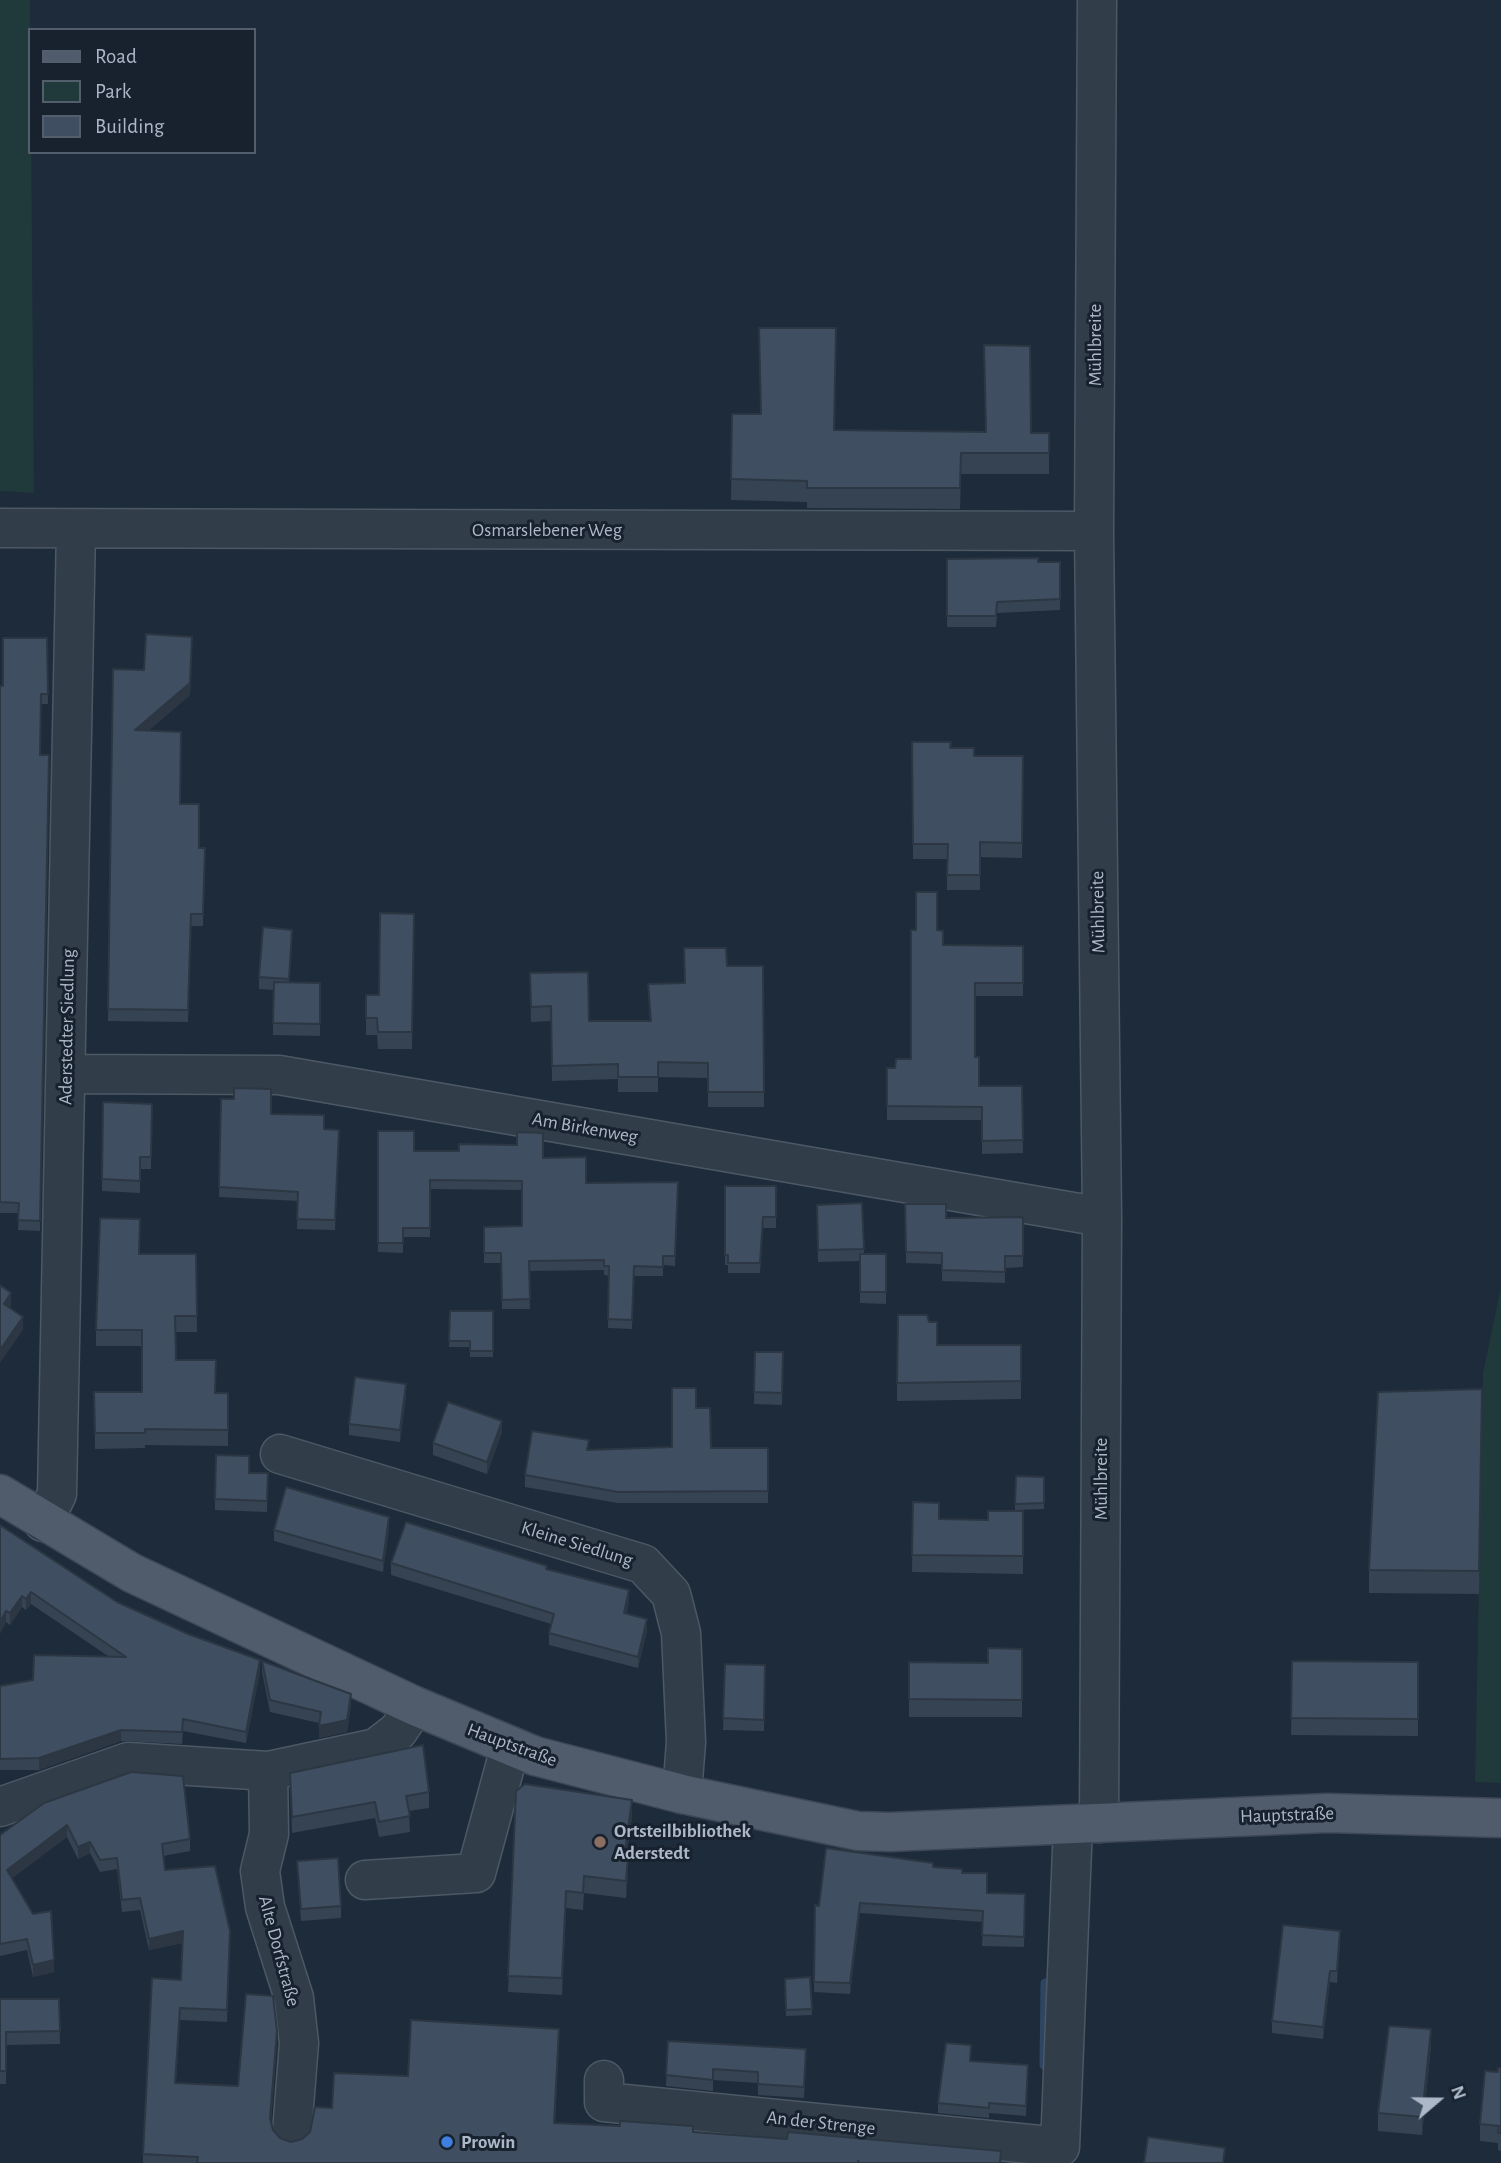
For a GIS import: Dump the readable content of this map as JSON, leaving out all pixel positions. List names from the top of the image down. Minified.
{"streets":{"main road":["Hauptstraße"],"street":["Mühlbreite","Osmarslebener Weg","Aderstedter Siedlung","Am Birkenweg","Kleine Siedlung","Alte Dorfstraße","An der Strenge"]},"crossings":[["Mühlbreite","Osmarslebener Weg"],["Mühlbreite","Am Birkenweg"],["Mühlbreite","Hauptstraße"],["Mühlbreite","An der Strenge"],["Osmarslebener Weg","Aderstedter Siedlung"],["Aderstedter Siedlung","Am Birkenweg"],["Aderstedter Siedlung","Hauptstraße"],["Kleine Siedlung","Hauptstraße"],["Hauptstraße","An der Strenge"]],"places":["Ortsteilbibliothek Aderstedt","Prowin"],"legend":["Road","Park","Building"],"north":"right"}
